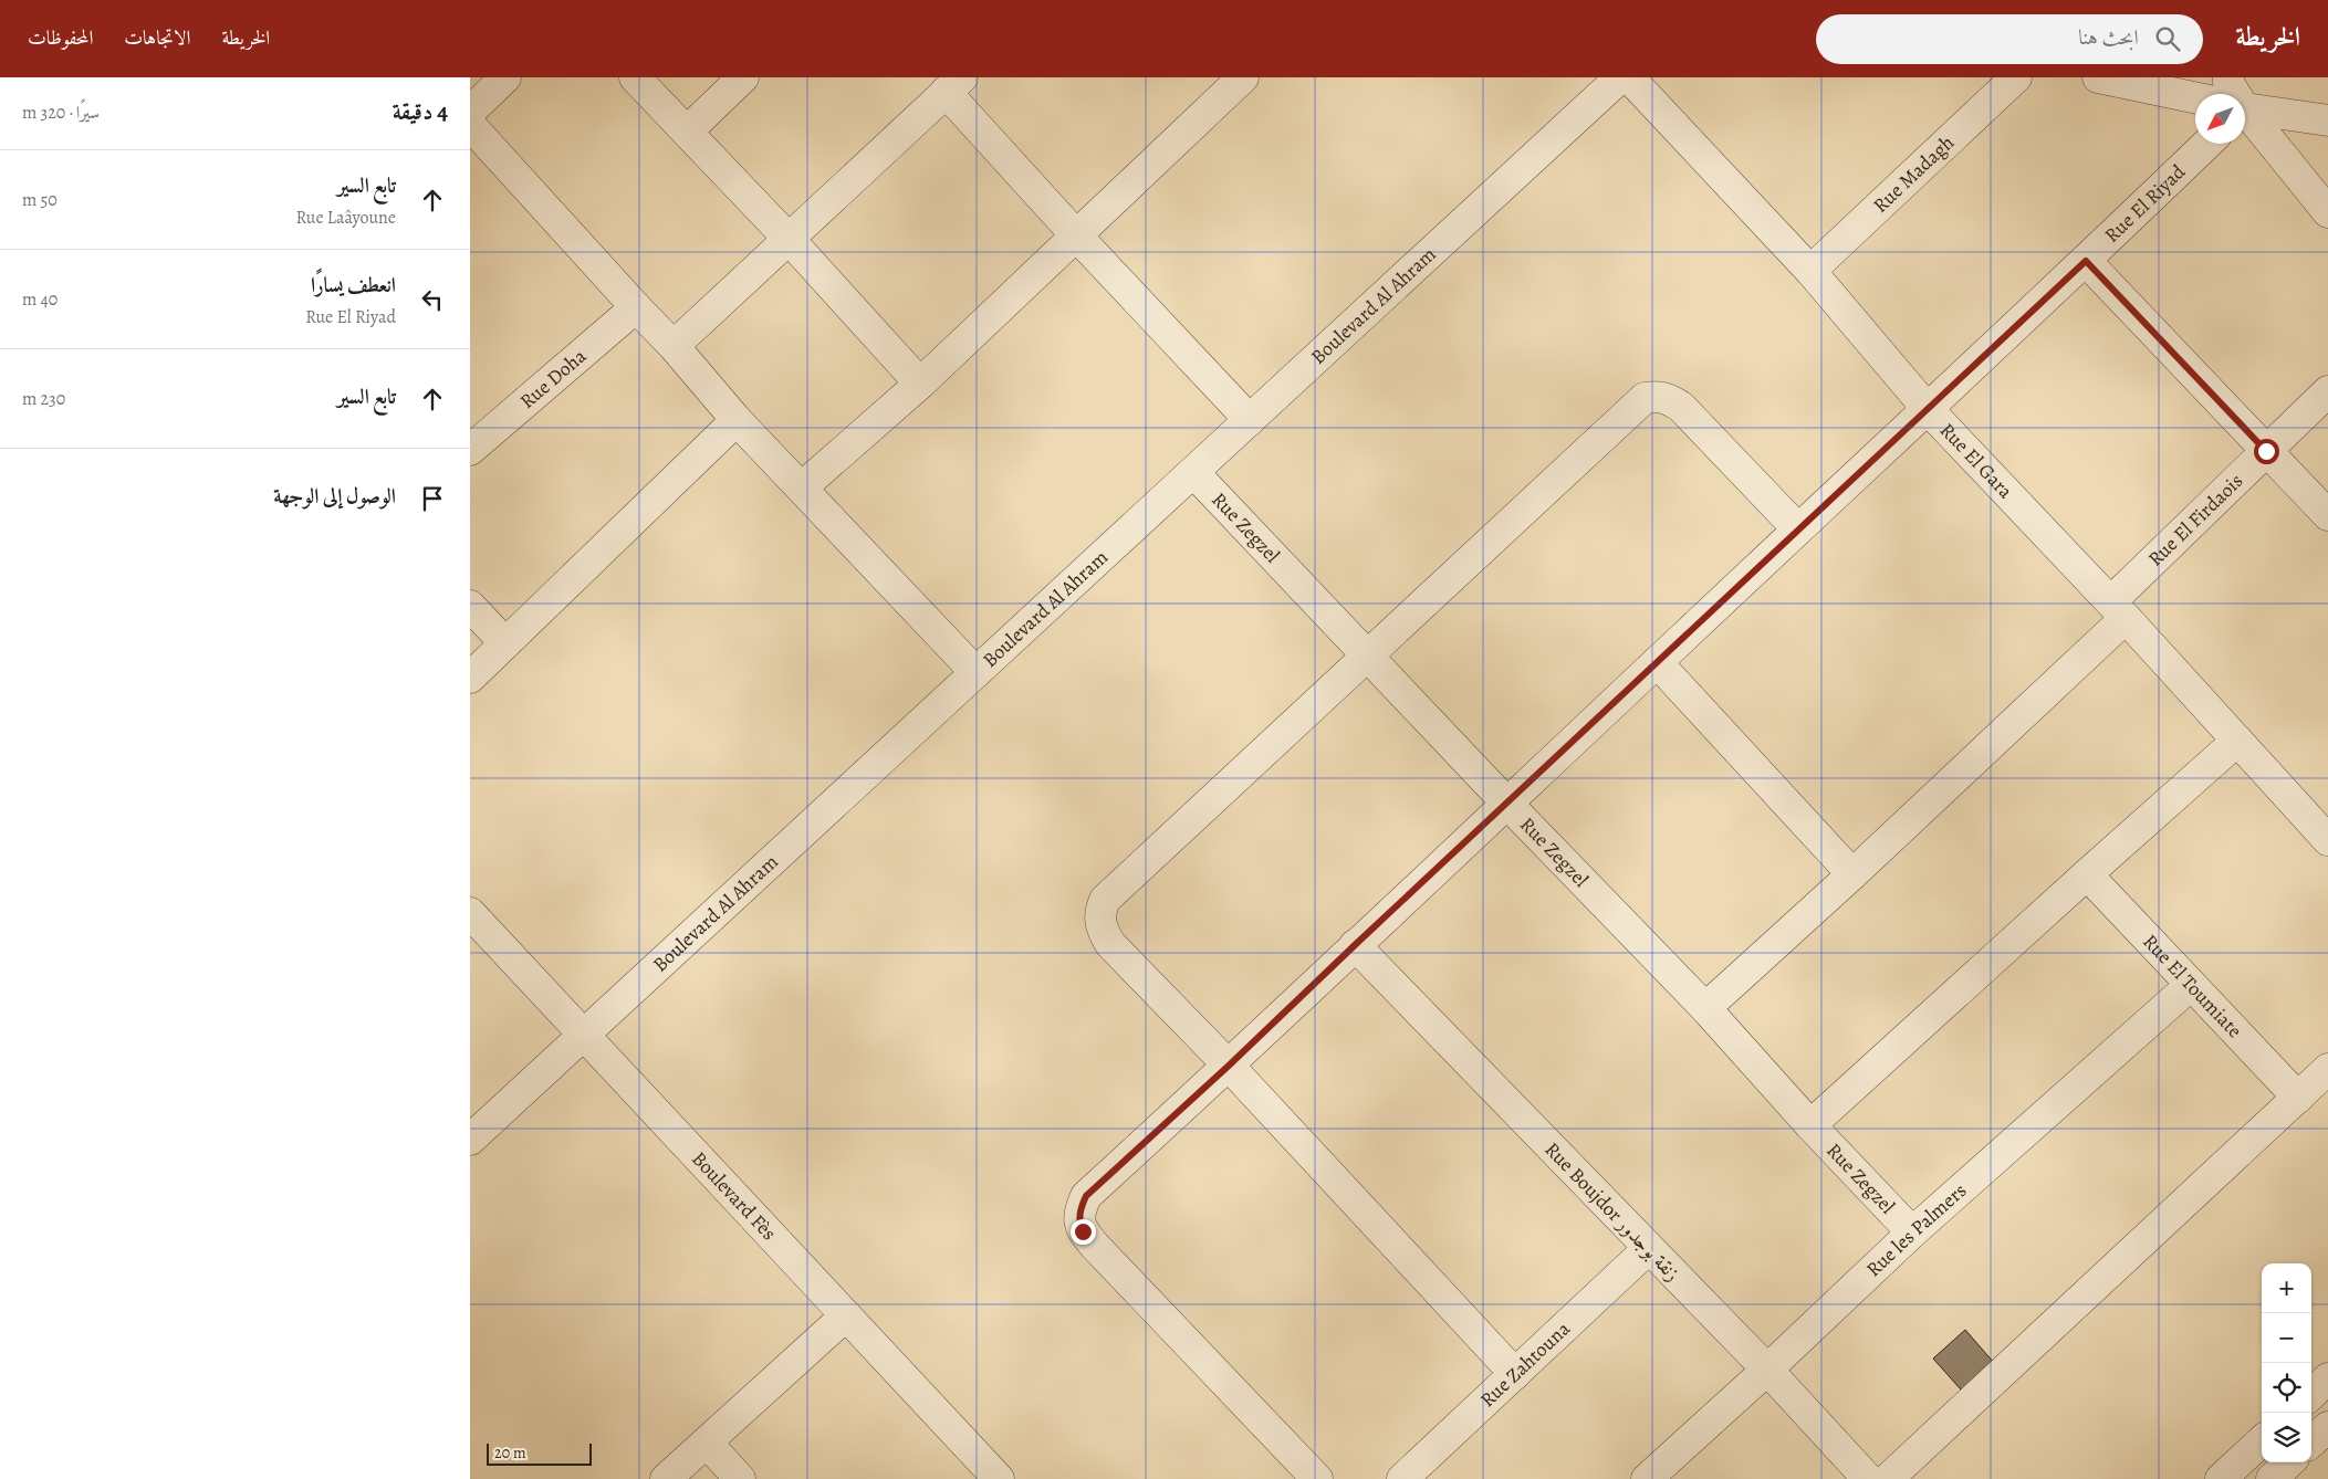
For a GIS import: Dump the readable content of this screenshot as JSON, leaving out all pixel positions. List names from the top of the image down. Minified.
{"streets":{"street":["Rue Madagh","Rue El Riyad","Boulevard Al Ahram","Rue Doha","Rue El Gara","Rue El Firdaois","Rue Zegzel","Rue El Toumiate","Boulevard Fès","Rue Boujdor زنقة بوجدور","Rue les Palmers","Rue Zahtouna"]},"crossings":[["Rue Madagh","Rue El Gara"],["Rue El Riyad","Rue El Gara"],["Rue El Riyad","Rue Zegzel"],["Rue El Riyad","Rue Boujdor زنقة بوجدور"],["Boulevard Al Ahram","Rue Zegzel"],["Boulevard Al Ahram","Boulevard Fès"],["Rue El Gara","Rue El Firdaois"],["Rue El Firdaois","Rue Zegzel"],["Rue Zegzel","Rue les Palmers"],["Rue El Toumiate","Rue les Palmers"],["Rue Boujdor زنقة بوجدور","Rue les Palmers"],["Rue Boujdor زنقة بوجدور","Rue Zahtouna"]],"scale_bar":"20 m","north":"bottom left","page":{"header":"الخريطة","search":"ابحث هنا","nav":["الخريطة","الاتجاهات","المحفوظات"],"heading":["4 دقيقة","سيرًا · 320 m"],"list":[["تابع السير","Rue Laâyoune","50 m"],["انعطف يسارًا","Rue El Riyad","40 m"],["تابع السير","230 m"],"الوصول إلى الوجهة"],"map_buttons":["+","−"],"scale":"20 m"}}
